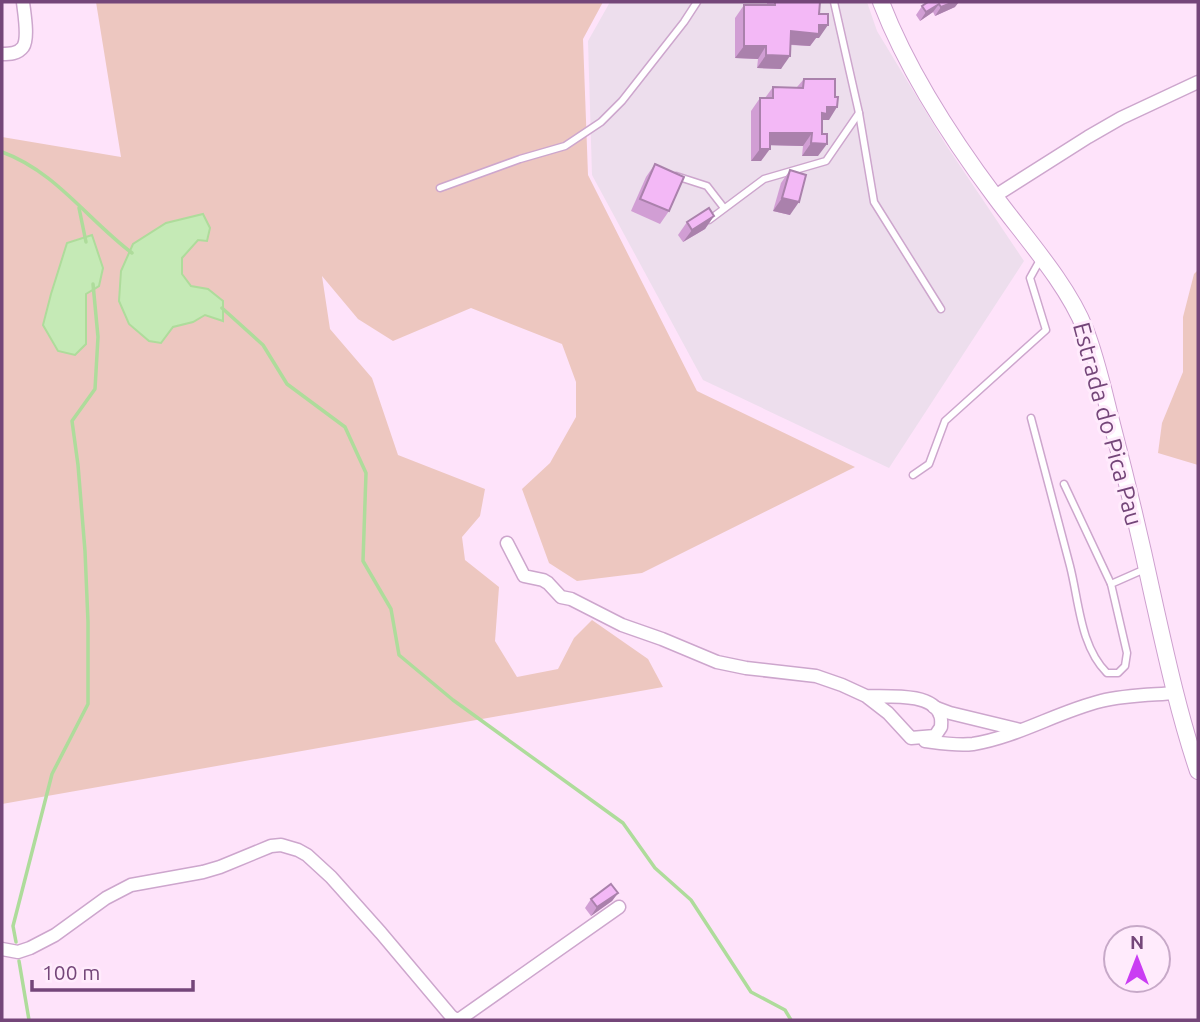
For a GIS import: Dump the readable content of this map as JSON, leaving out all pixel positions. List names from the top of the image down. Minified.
{"streets":{"main road":["Estrada do Pica Pau"]},"scale_bar":"100 m","north":"top"}
